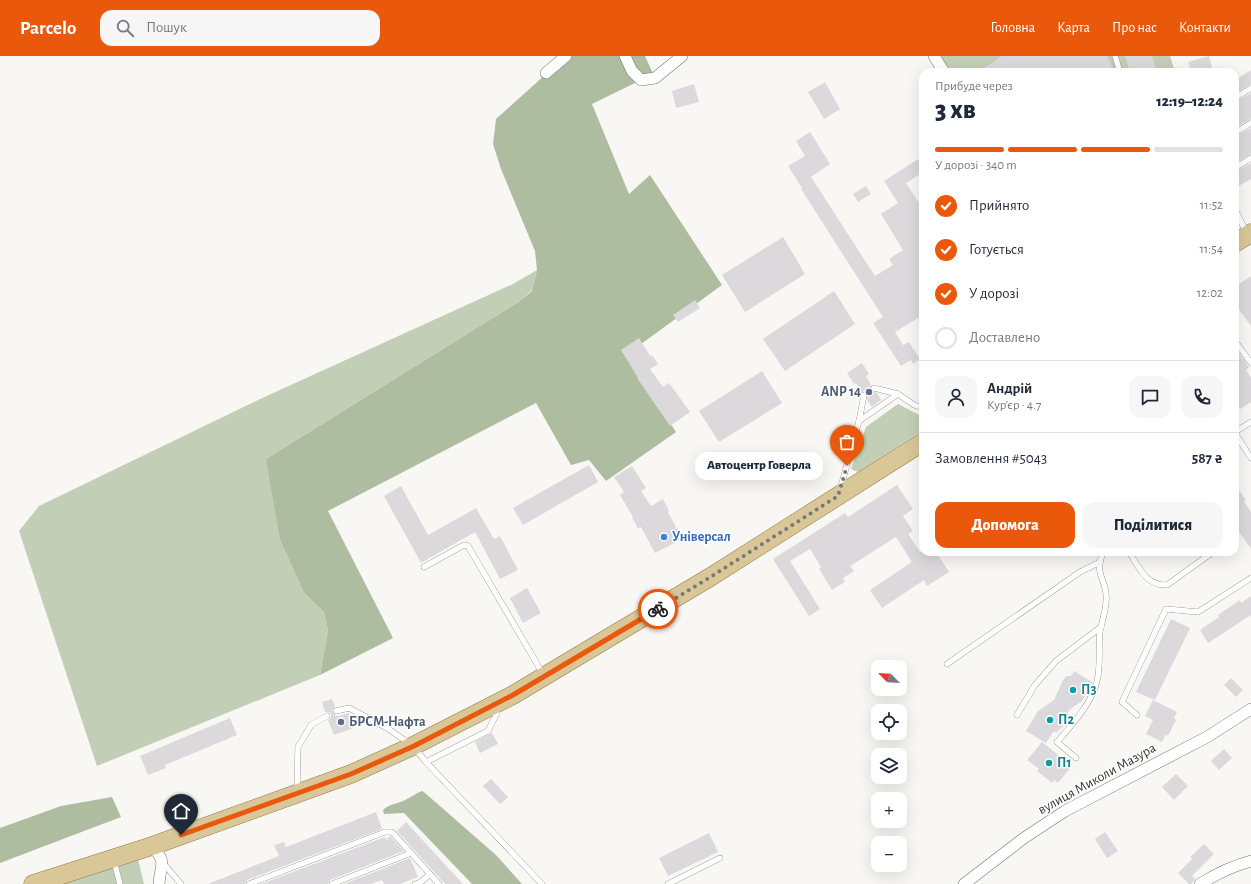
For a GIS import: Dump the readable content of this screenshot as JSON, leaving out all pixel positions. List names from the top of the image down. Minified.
{"streets":{"street":["вулиця Миколи Мазура"]},"places":["ANP 14","Автоцентр Говерла","Універсал","П3","П2","БРСМ-Нафта","П1"],"north":"top left","page":{"header":"Parcelo","search":"Пошук","nav":["Головна","Карта","Про нас","Контакти"],"heading":["3 хв","Прибуде через","12:19–12:24"],"panel":["Андрій","Кур’єр · 4.7","Замовлення #5043","587 ₴"],"bar":"У дорозі · 340 m","list":[["Прийнято","11:52"],["Готується","11:54"],["У дорозі","12:02"],"Доставлено"],"bubble":"Автоцентр Говерла","buttons":["Допомога","Поділитися"],"map_buttons":["+","−"]}}
